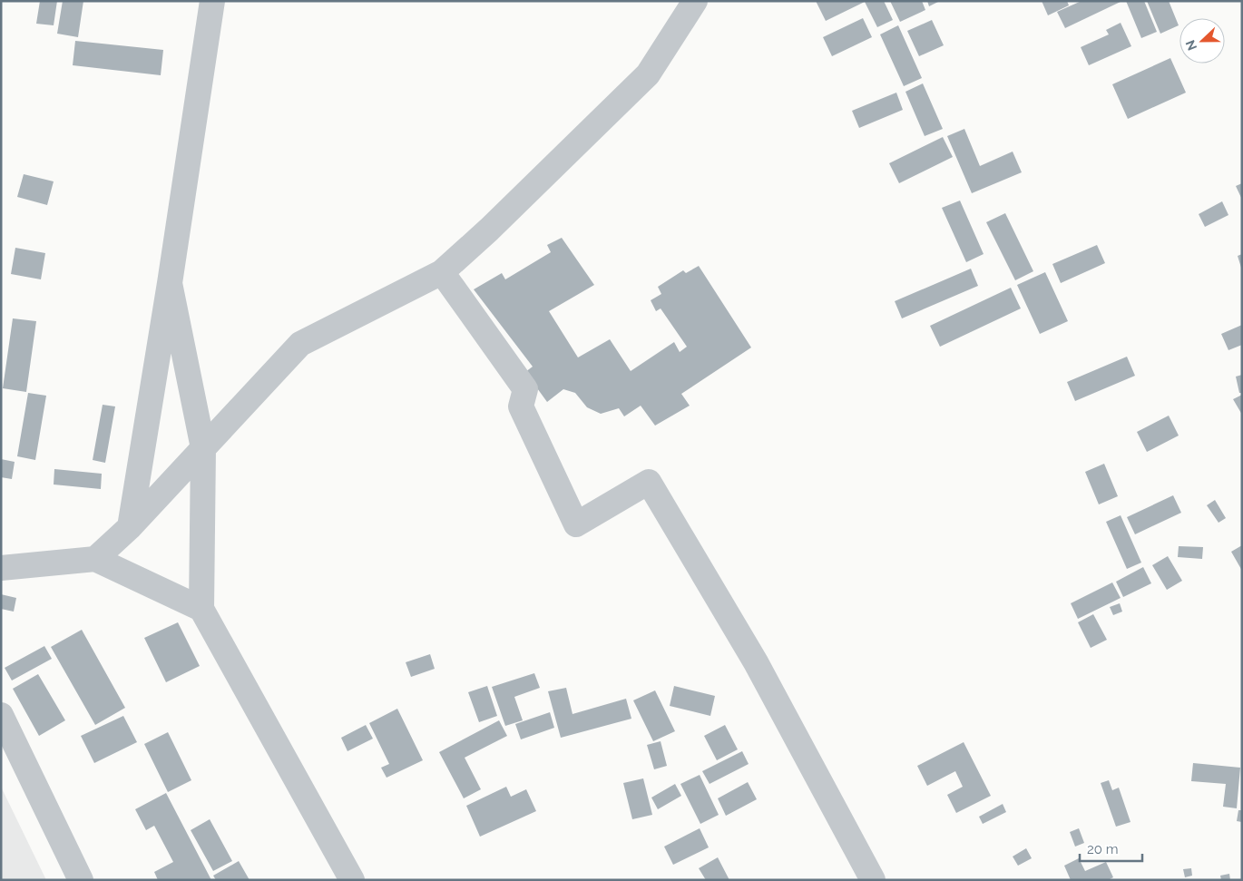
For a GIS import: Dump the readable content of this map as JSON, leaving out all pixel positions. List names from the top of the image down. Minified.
{"scale_bar":"20 m","north":"left"}
